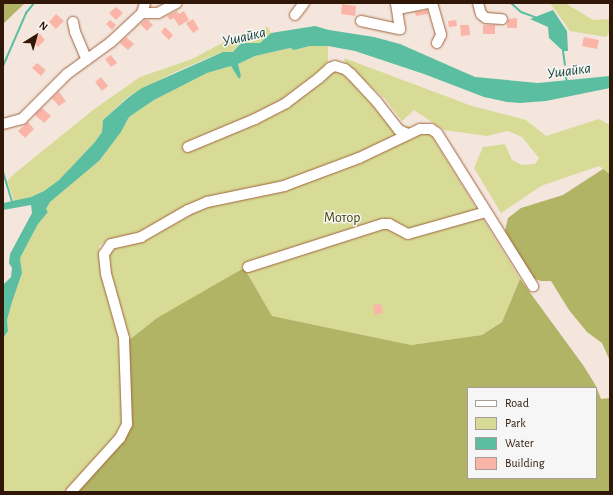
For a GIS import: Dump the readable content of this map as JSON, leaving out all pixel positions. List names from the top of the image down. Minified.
{"water":["Ушайка"],"parks":["Мотор"],"legend":["Road","Park","Water","Building"],"north":"top right"}
